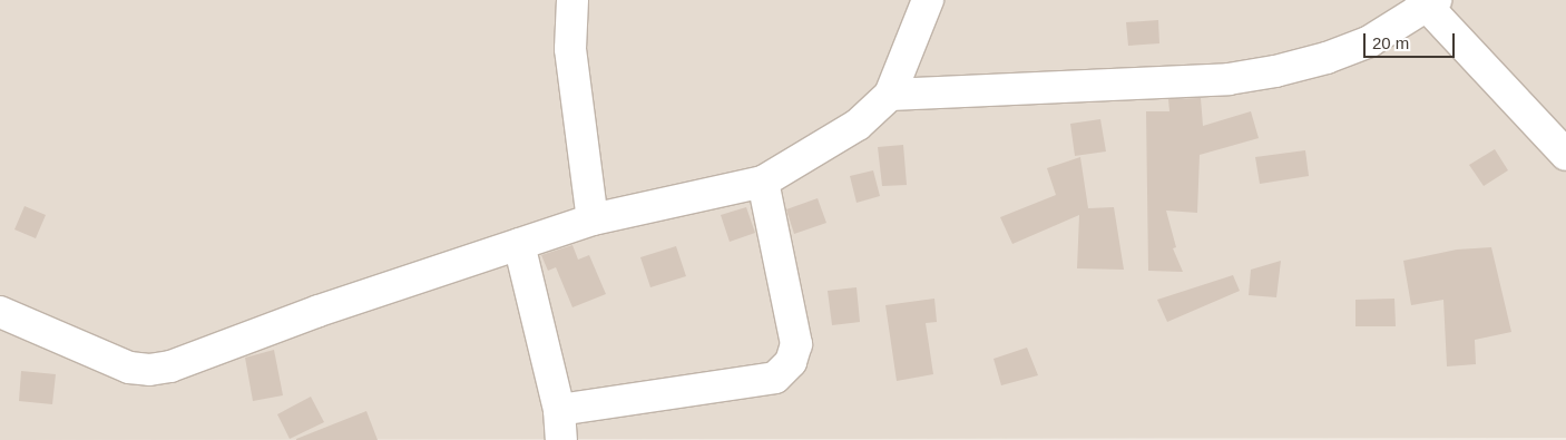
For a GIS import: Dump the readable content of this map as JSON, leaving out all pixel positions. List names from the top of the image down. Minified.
{"scale_bar":"20 m"}
